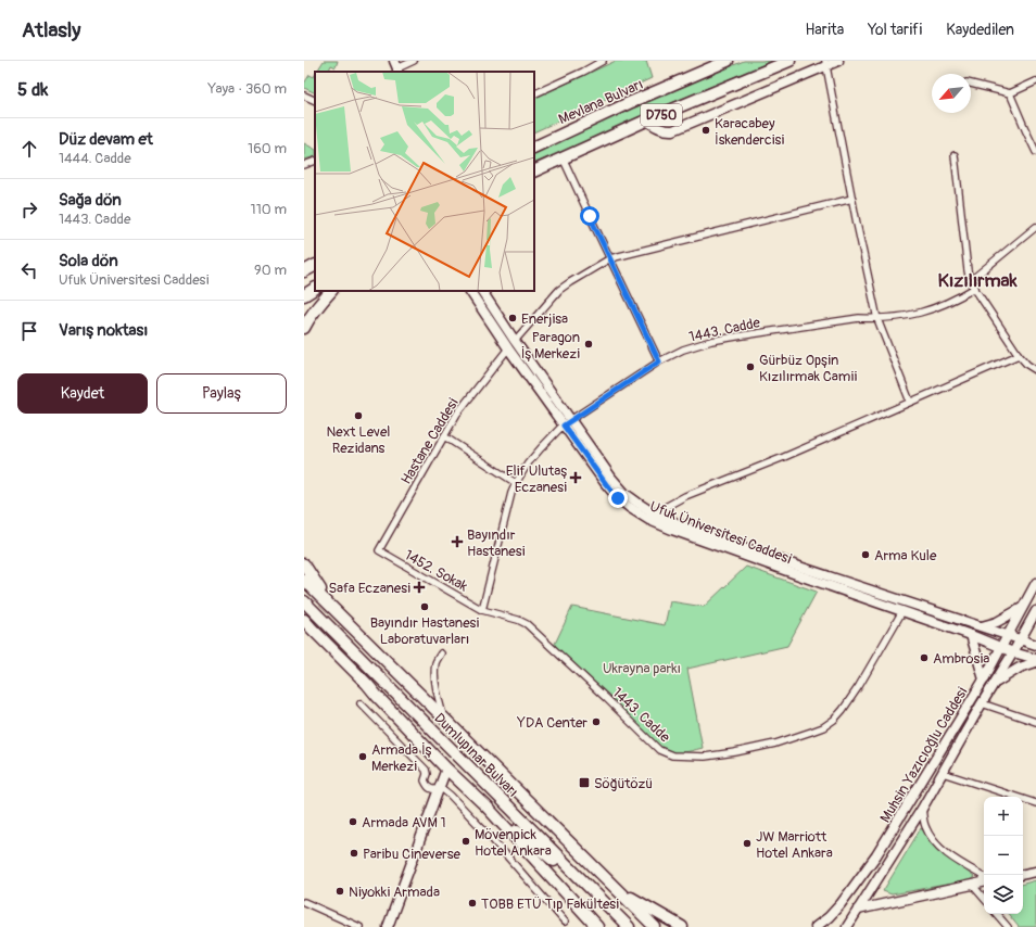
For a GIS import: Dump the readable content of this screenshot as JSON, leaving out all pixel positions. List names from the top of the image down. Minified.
{"streets":{"highway":["Mevlana Bulvarı","D750","Dumlupınar Bulvarı"],"main road":["Ufuk Üniversitesi Caddesi","Muhsin Yazıcıoğlu Caddesi"],"street":["1443. Cadde","Hastane Caddesi","1452. Sokak"]},"crossings":[["1443. Cadde","Ufuk Üniversitesi Caddesi"],["1443. Cadde","1452. Sokak"],["Hastane Caddesi","Ufuk Üniversitesi Caddesi"],["Hastane Caddesi","1452. Sokak"],["Ufuk Üniversitesi Caddesi","Muhsin Yazıcıoğlu Caddesi"]],"districts":["Kızılırmak"],"parks":["Ukrayna parkı"],"places":{"other":["Karacabey İskendercisi","Enerjisa","Paragon İş Merkezi","Gürbüz Opşin Kızılırmak Camii","Next Level Rezidans","Arma Kule","Bayındır Hastanesi Laboratuvarları","Ambrosia","YDA Center","Armada İş Merkezi","Armada AVM 1","Mövenpick Hotel Ankara","JW Marriott Hotel Ankara","Paribu Cineverse","Niyokki Armada","TOBB ETÜ Tıp Fakültesi"],"health":["Elif Ulutaş Eczanesi","Bayındır Hastanesi","Safa Eczanesi"],"transit":["Söğütözü"]},"north":"bottom left","page":{"header":"Atlasly","nav":["Harita","Yol tarifi","Kaydedilen"],"heading":["5 dk","Yaya · 360 m"],"list":[["Düz devam et","1444. Cadde","160 m"],["Sağa dön","1443. Cadde","110 m"],["Sola dön","Ufuk Üniversitesi Caddesi","90 m"],"Varış noktası"],"buttons":["Kaydet","Paylaş"],"map_buttons":["+","−"]}}
